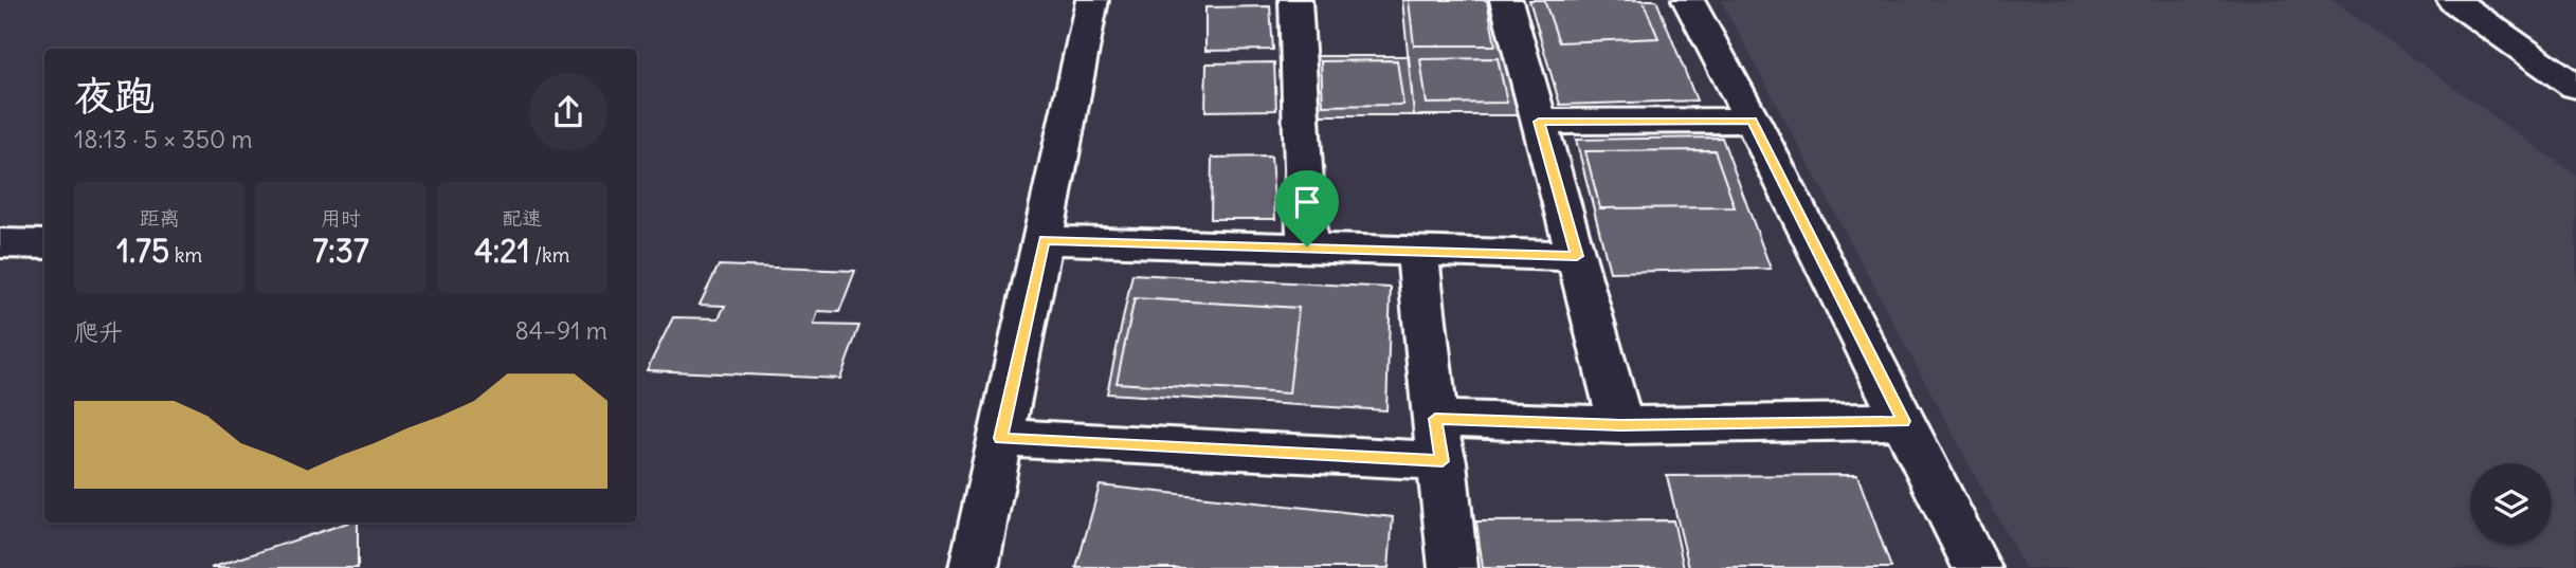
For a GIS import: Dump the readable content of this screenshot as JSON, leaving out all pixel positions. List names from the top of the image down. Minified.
{"page":{"heading":["夜跑","18:13 · 5 × 350 m"],"stats":[["距离","1.75 km"],["用时","7:37"],["配速","4:21 /km"]],"chart":["爬升","84–91 m"]}}
